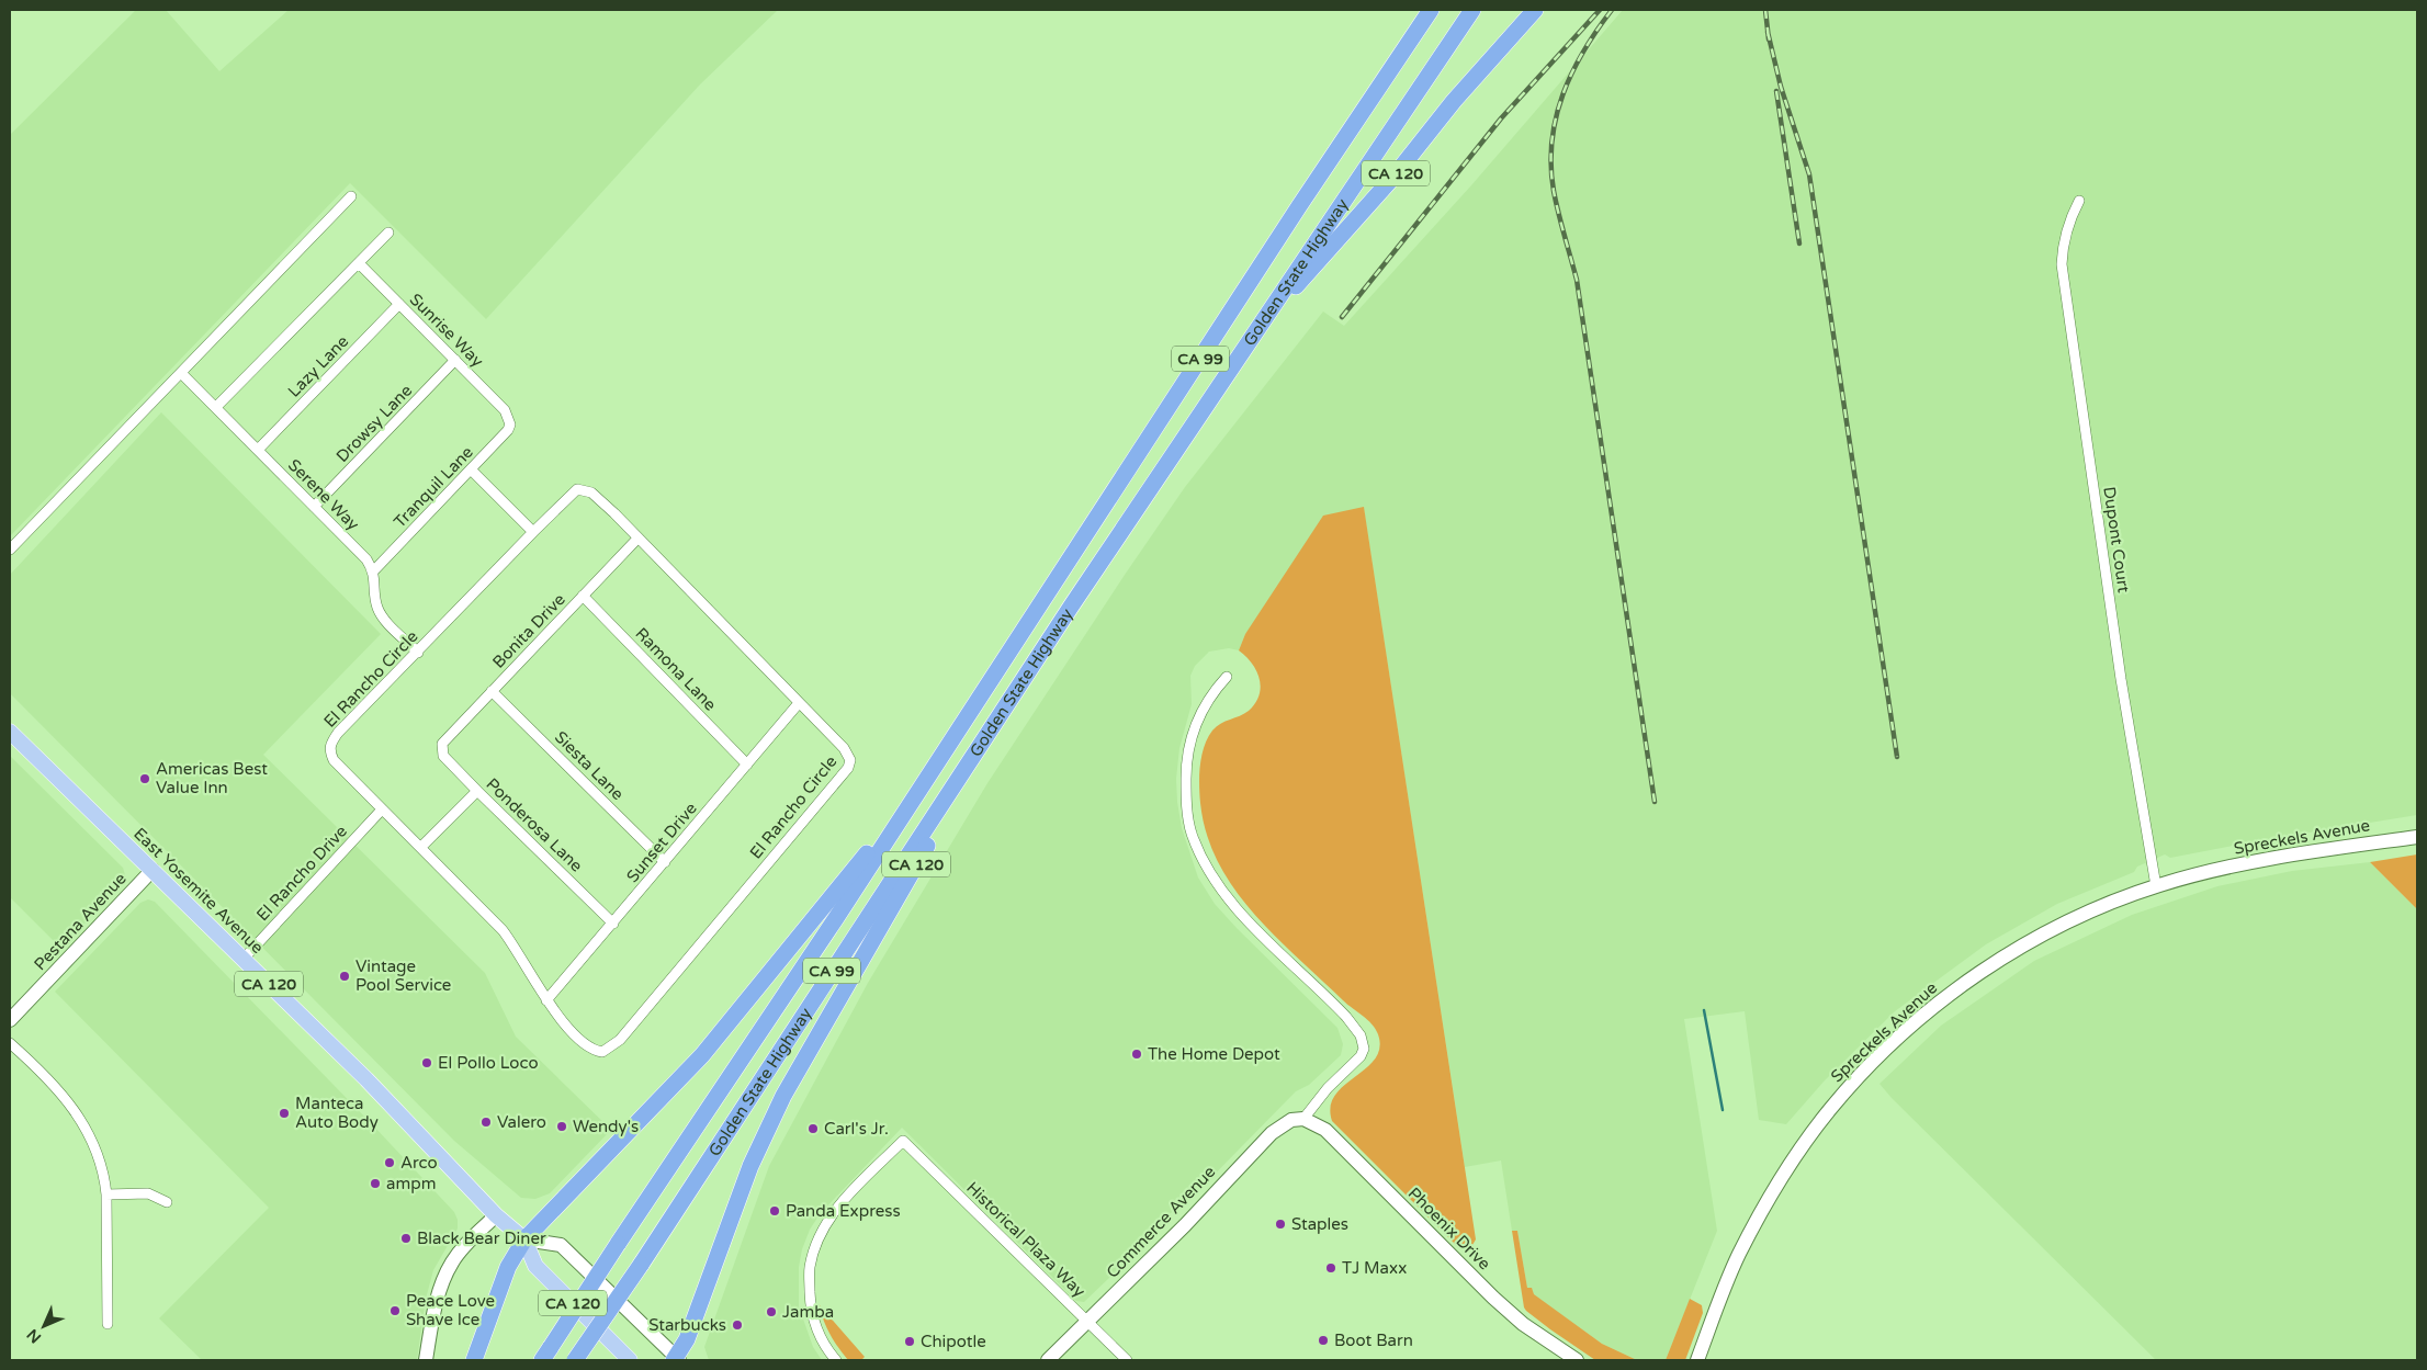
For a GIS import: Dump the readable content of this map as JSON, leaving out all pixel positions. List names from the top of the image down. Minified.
{"streets":{"highway":["CA 120","Golden State Highway","CA 99"],"main road":["East Yosemite Avenue"],"street":["Sunrise Way","Lazy Lane","Drowsy Lane","Tranquil Lane","Serene Way","Dupont Court","Bonita Drive","Ramona Lane","El Rancho Circle","Siesta Lane","Ponderosa Lane","Spreckels Avenue","Sunset Drive","El Rancho Drive","Pestana Avenue","Commerce Avenue","Phoenix Drive","Historical Plaza Way"]},"crossings":[["CA 120","Golden State Highway"],["CA 120","East Yosemite Avenue"],["Sunrise Way","Lazy Lane"],["Sunrise Way","Drowsy Lane"],["Sunrise Way","Tranquil Lane"],["Lazy Lane","Serene Way"],["Drowsy Lane","Serene Way"],["Tranquil Lane","Serene Way"],["Dupont Court","Spreckels Avenue"],["Bonita Drive","Ramona Lane"],["Bonita Drive","El Rancho Circle"],["Bonita Drive","Siesta Lane"],["Bonita Drive","Ponderosa Lane"],["Ramona Lane","Sunset Drive"],["El Rancho Circle","Sunset Drive"],["El Rancho Circle","El Rancho Drive"],["Siesta Lane","Sunset Drive"],["Ponderosa Lane","Sunset Drive"],["El Rancho Drive","East Yosemite Avenue"],["East Yosemite Avenue","Pestana Avenue"],["Commerce Avenue","Phoenix Drive"],["Commerce Avenue","Historical Plaza Way"]],"places":["Americas Best Value Inn","Vintage Pool Service","The Home Depot","El Pollo Loco","Manteca Auto Body","Valero","Wendy's","Carl's Jr.","Arco","ampm","Panda Express","Staples","Black Bear Diner","TJ Maxx","Peace Love Shave Ice","Jamba","Starbucks","Boot Barn","Chipotle"],"north":"bottom left"}
